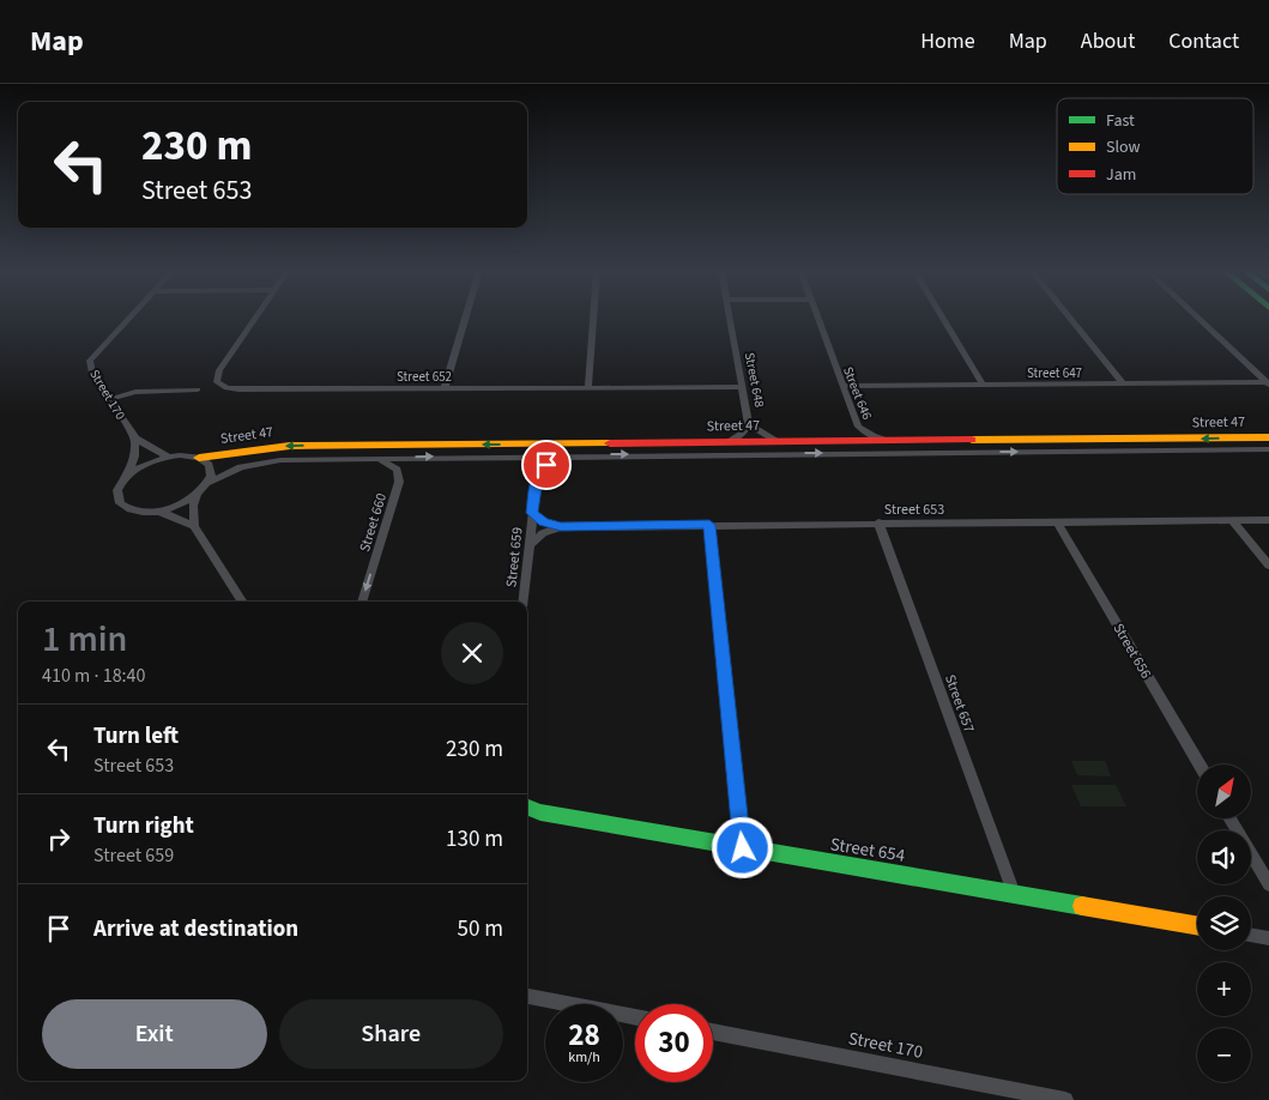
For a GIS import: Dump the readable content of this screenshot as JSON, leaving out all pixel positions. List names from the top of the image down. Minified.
{"streets":{"street":["Street 647","Street 652","Street 648","Street 646","Street 170","Street 47","Street 653","Street 660","Street 659","Street 656","Street 657","Street 654"]},"crossings":[["Street 647","Street 646"],["Street 652","Street 648"],["Street 648","Street 47"],["Street 646","Street 47"],["Street 47","Street 660"],["Street 47","Street 659"],["Street 653","Street 659"],["Street 653","Street 656"],["Street 653","Street 657"],["Street 657","Street 654"]],"one_way":["Street 660"],"legend":["Fast","Slow","Jam"],"north":"top right","page":{"header":"Map","nav":["Home","Map","About","Contact"],"turn":["230 m","Street 653"],"heading":["1 min","410 m · 18:40"],"list":[{"name":"Turn left","note":"Street 653","value":"230 m"},{"name":"Turn right","note":"Street 659","value":"130 m"},{"name":"Arrive at destination","value":"50 m"}],"map_buttons":["+","−"],"buttons":["Exit","Share"],"speed":"28 km/h","limit":"30"}}
